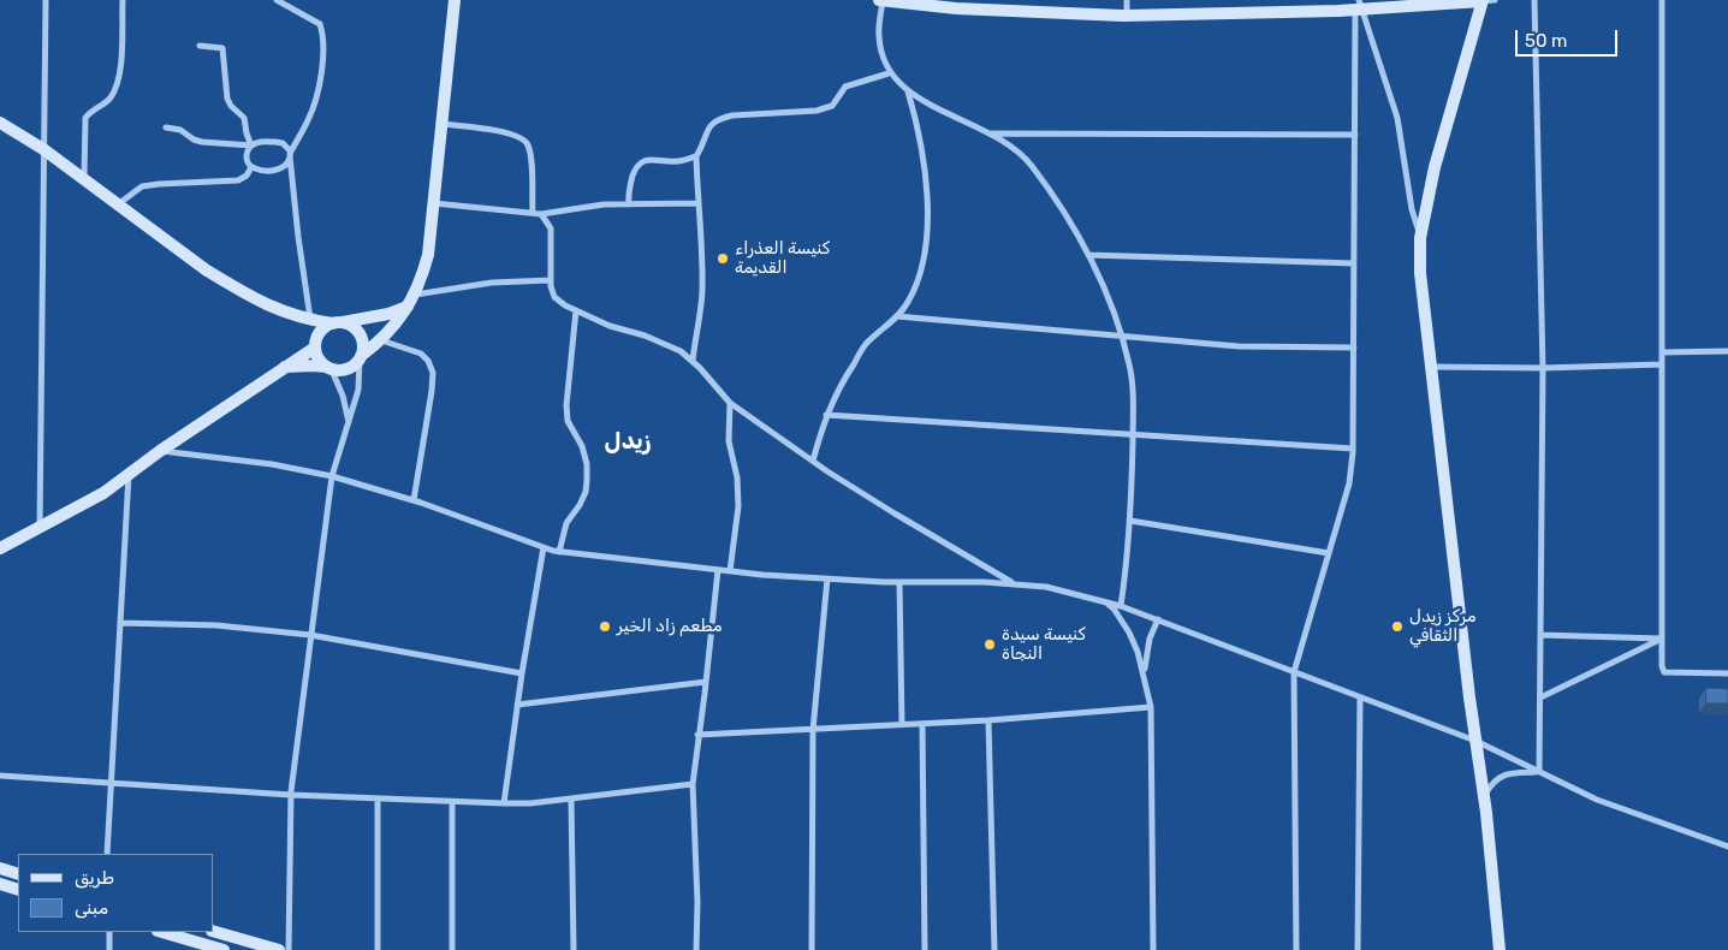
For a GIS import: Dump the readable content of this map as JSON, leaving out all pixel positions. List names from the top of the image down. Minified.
{"districts":["زيدل"],"places":["كنيسة العذراء القديمة","مطعم زاد الخير","مركز زيدل الثقافي","كنيسة سيدة النجاة"],"legend":["طريق","مبنى"],"scale_bar":"50 m"}
